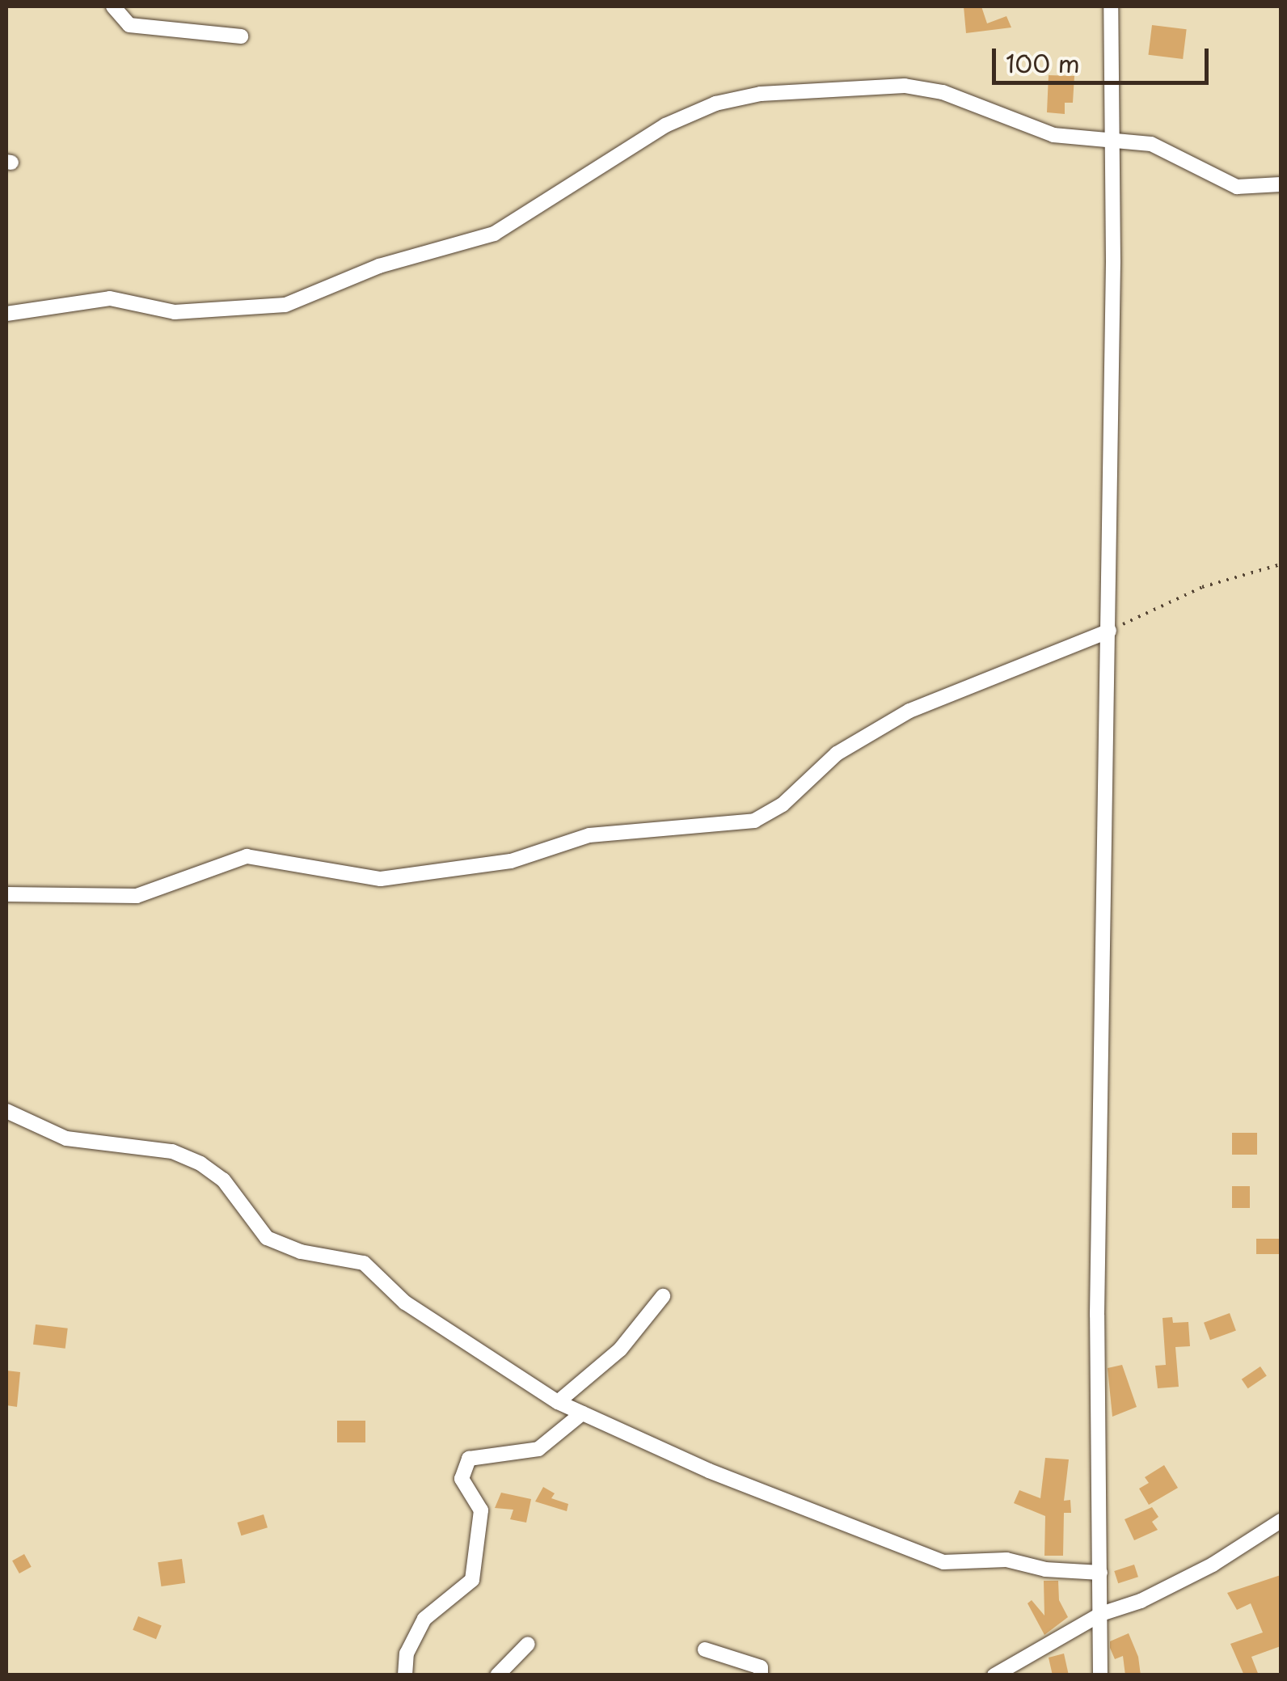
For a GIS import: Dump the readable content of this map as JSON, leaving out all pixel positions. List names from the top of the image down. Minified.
{"scale_bar":"100 m"}
